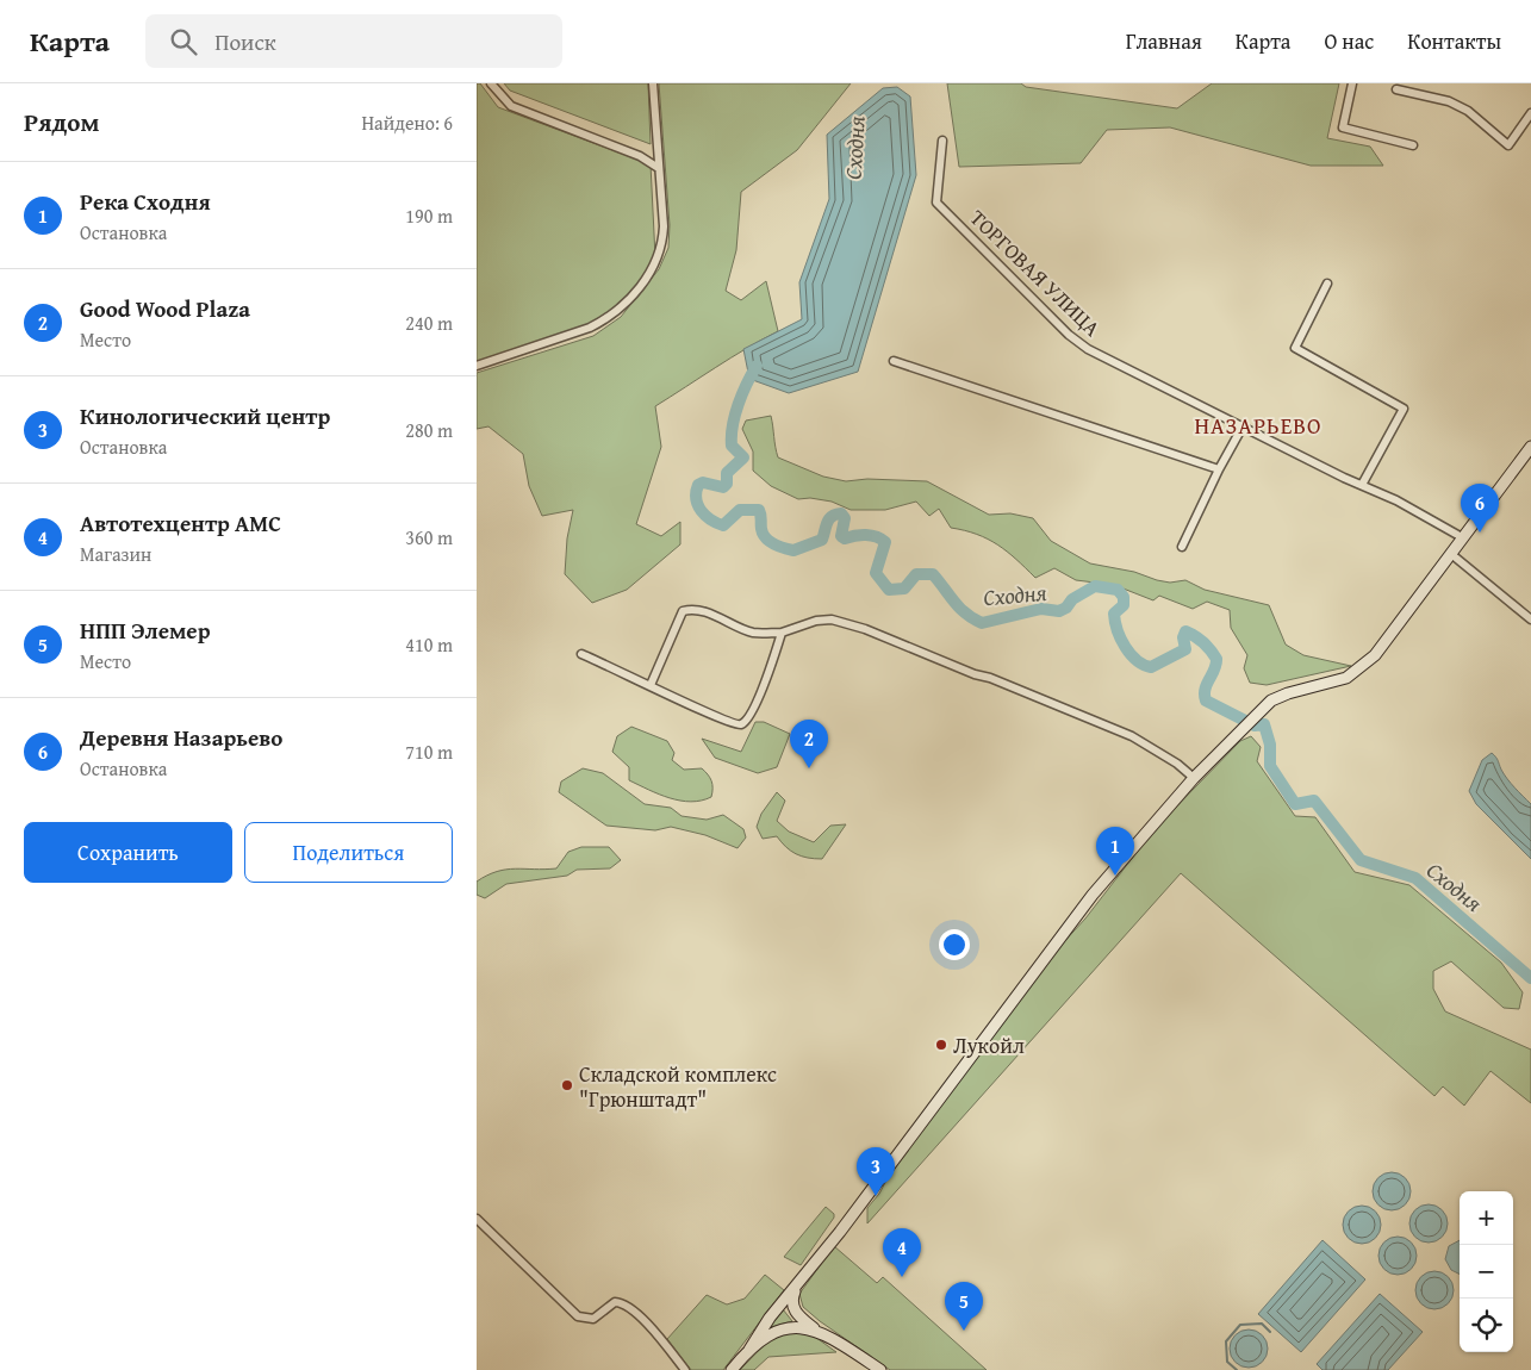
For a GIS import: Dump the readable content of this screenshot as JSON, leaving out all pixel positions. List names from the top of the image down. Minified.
{"streets":{"street":["ТОРГОВАЯ УЛИЦА"]},"districts":["НАЗАРЬЕВО"],"water":["Сходня"],"places":["Лукойл","Складской комплекс \"Грюнштадт\""],"page":{"header":"Карта","search":"Поиск","nav":["Главная","Карта","О нас","Контакты"],"heading":["Рядом","Найдено: 6"],"list":[{"mark":"1","name":"Река Сходня","note":"Остановка","value":"190 m"},{"mark":"2","name":"Good Wood Plaza","note":"Место","value":"240 m"},{"mark":"3","name":"Кинологический центр","note":"Остановка","value":"280 m"},{"mark":"4","name":"Автотехцентр АМС","note":"Магазин","value":"360 m"},{"mark":"5","name":"НПП Элемер","note":"Место","value":"410 m"},{"mark":"6","name":"Деревня Назарьево","note":"Остановка","value":"710 m"}],"pins":["6","2","1","3","4","5"],"buttons":["Сохранить","Поделиться"],"map_buttons":["+","−"]}}
